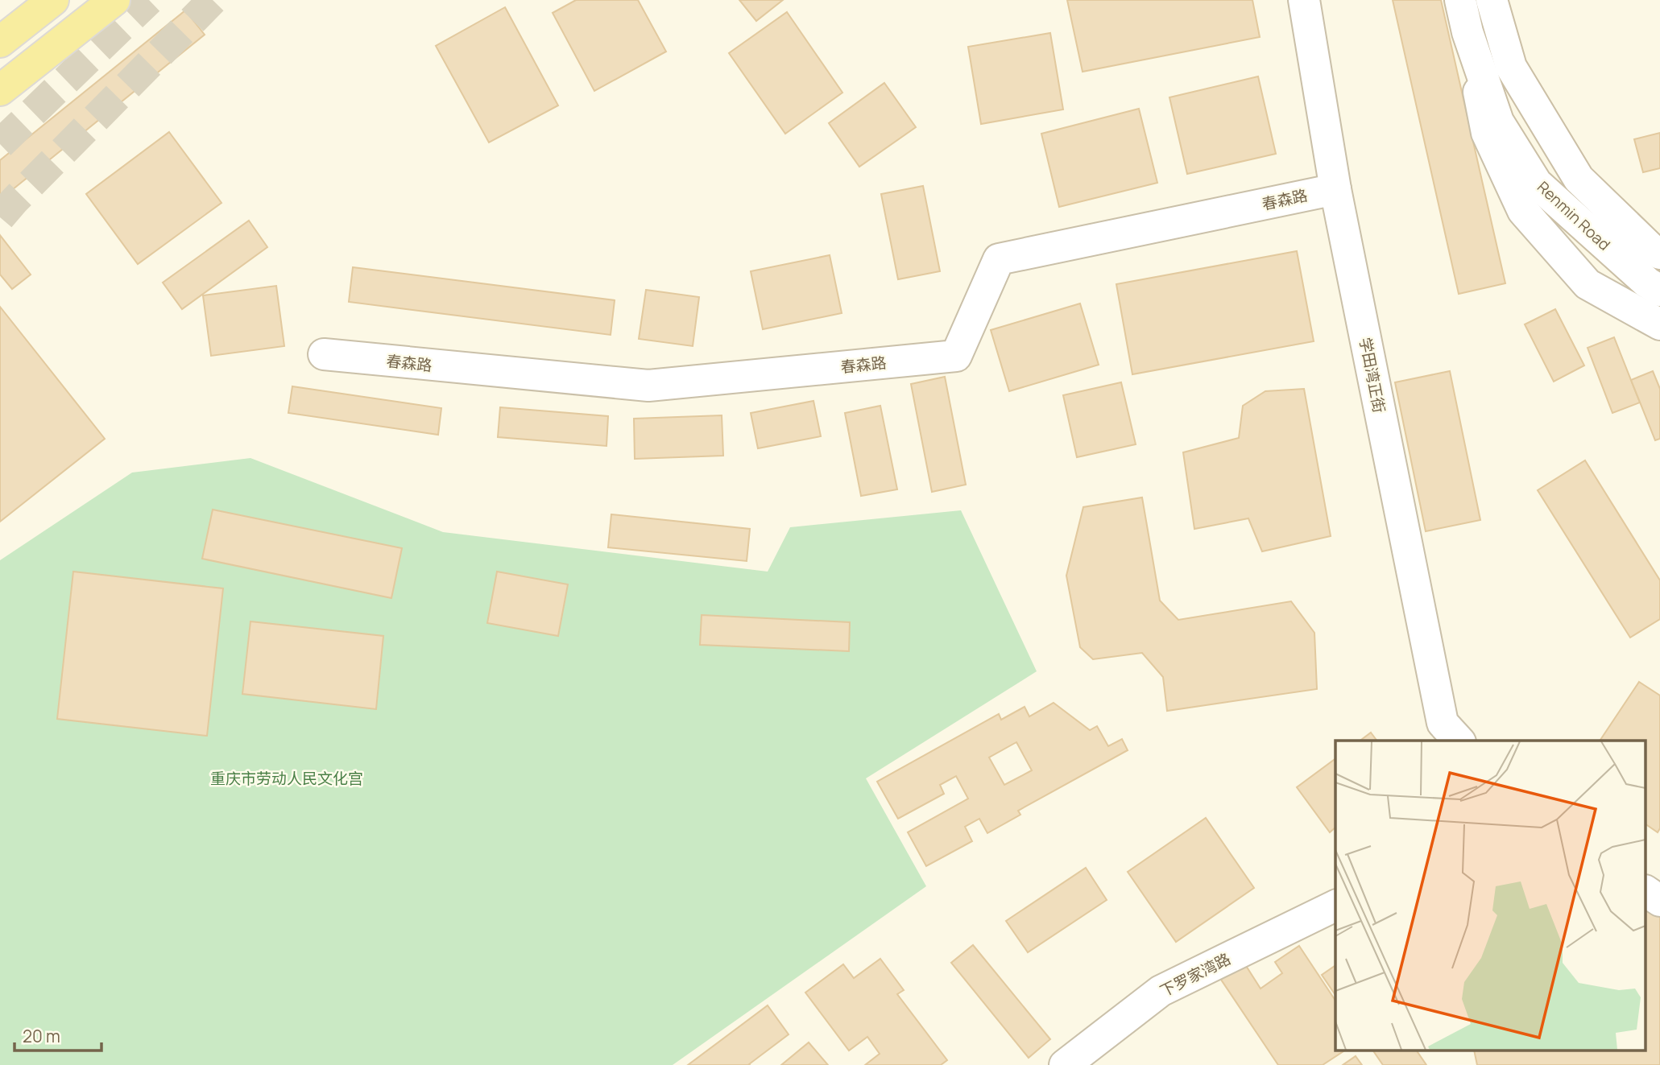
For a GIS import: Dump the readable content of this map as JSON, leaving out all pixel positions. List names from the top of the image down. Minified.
{"streets":{"street":["春森路","Renmin Road","学田湾正街","下罗家湾路"]},"crossings":[["春森路","学田湾正街"]],"parks":["重庆市劳动人民文化宫"],"scale_bar":"20 m"}
